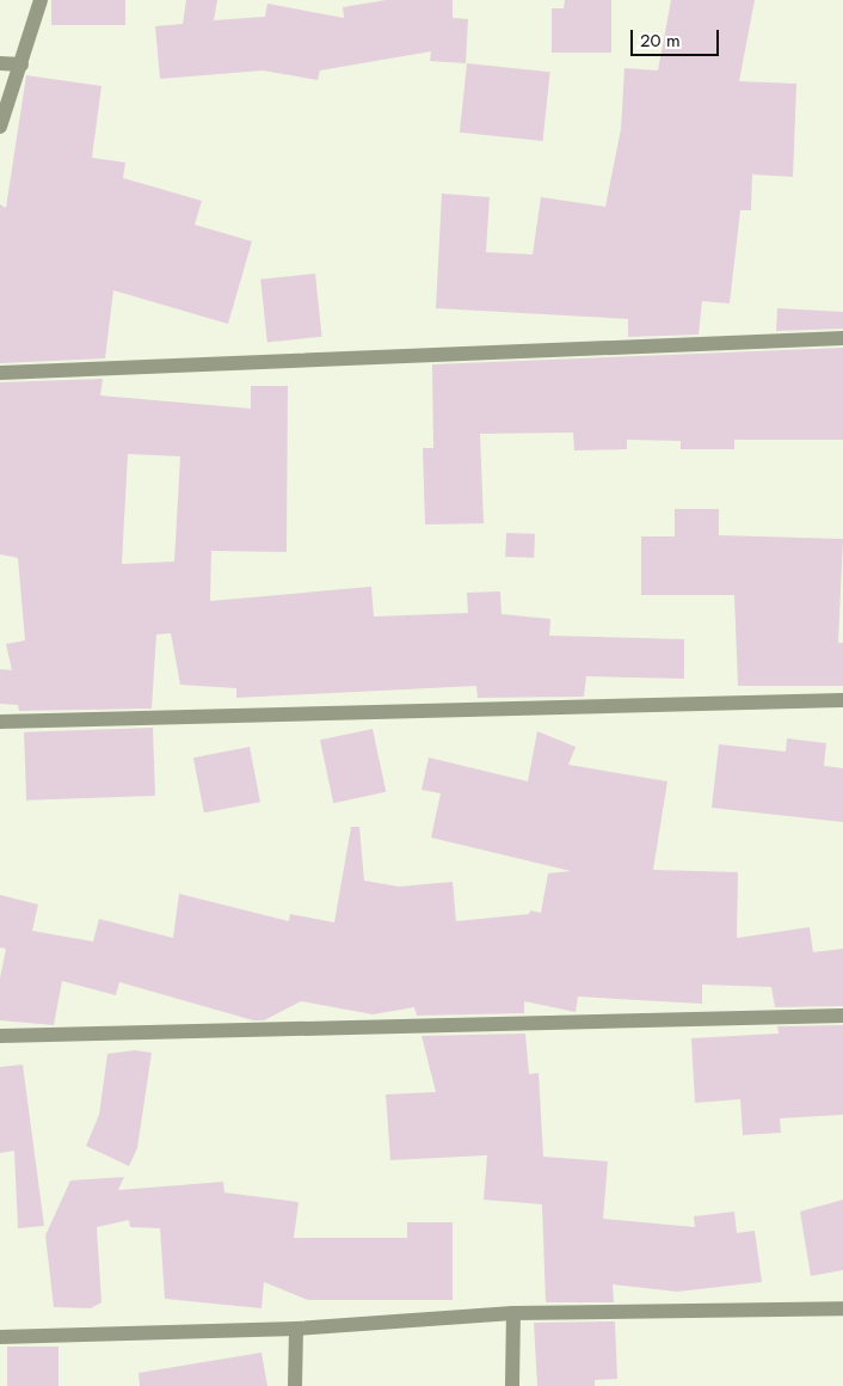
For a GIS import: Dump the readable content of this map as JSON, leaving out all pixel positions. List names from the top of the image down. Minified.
{"scale_bar":"20 m"}
